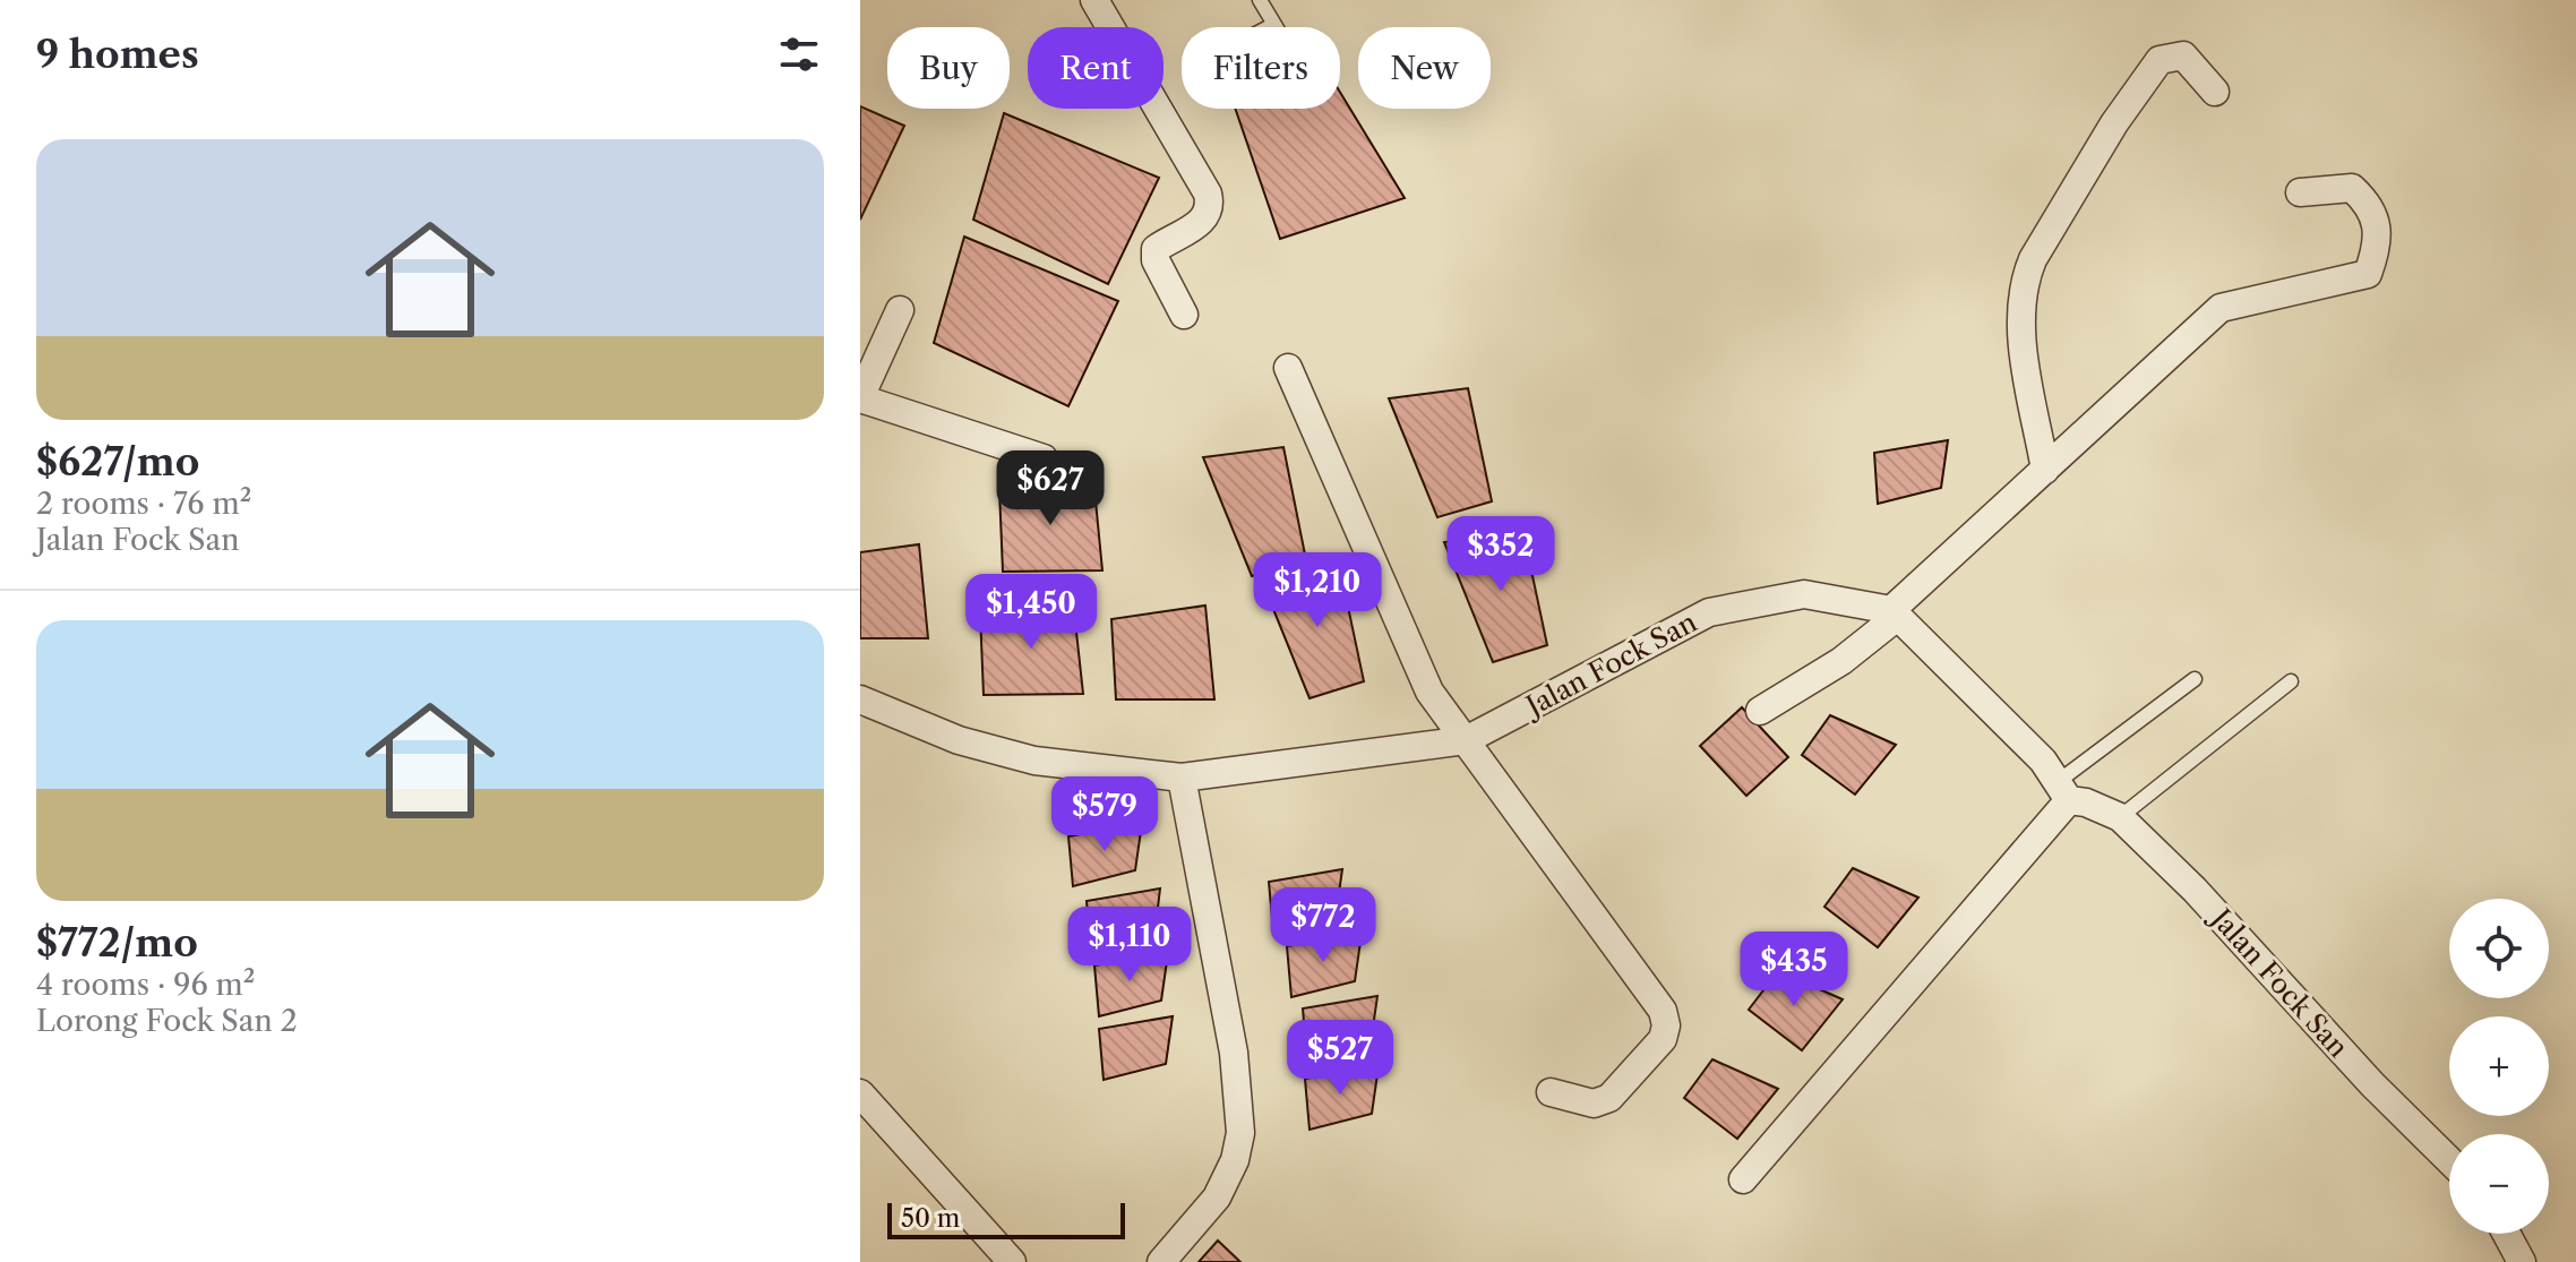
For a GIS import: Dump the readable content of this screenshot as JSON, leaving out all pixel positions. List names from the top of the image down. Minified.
{"streets":{"street":["Jalan Fock San"]},"scale_bar":"50 m","page":{"heading":"9 homes","chip":["Buy","Rent","Filters","New"],"list":[{"name":"$627/mo","note":"2 rooms · 76 m² · Jalan Fock San"},{"name":"$772/mo","note":"4 rooms · 96 m² · Lorong Fock San 2"}],"price":["$627","$352","$1,210","$1,450","$579","$772","$1,110","$435","$527"],"map_buttons":["+","−"],"scale":"50 m"}}
